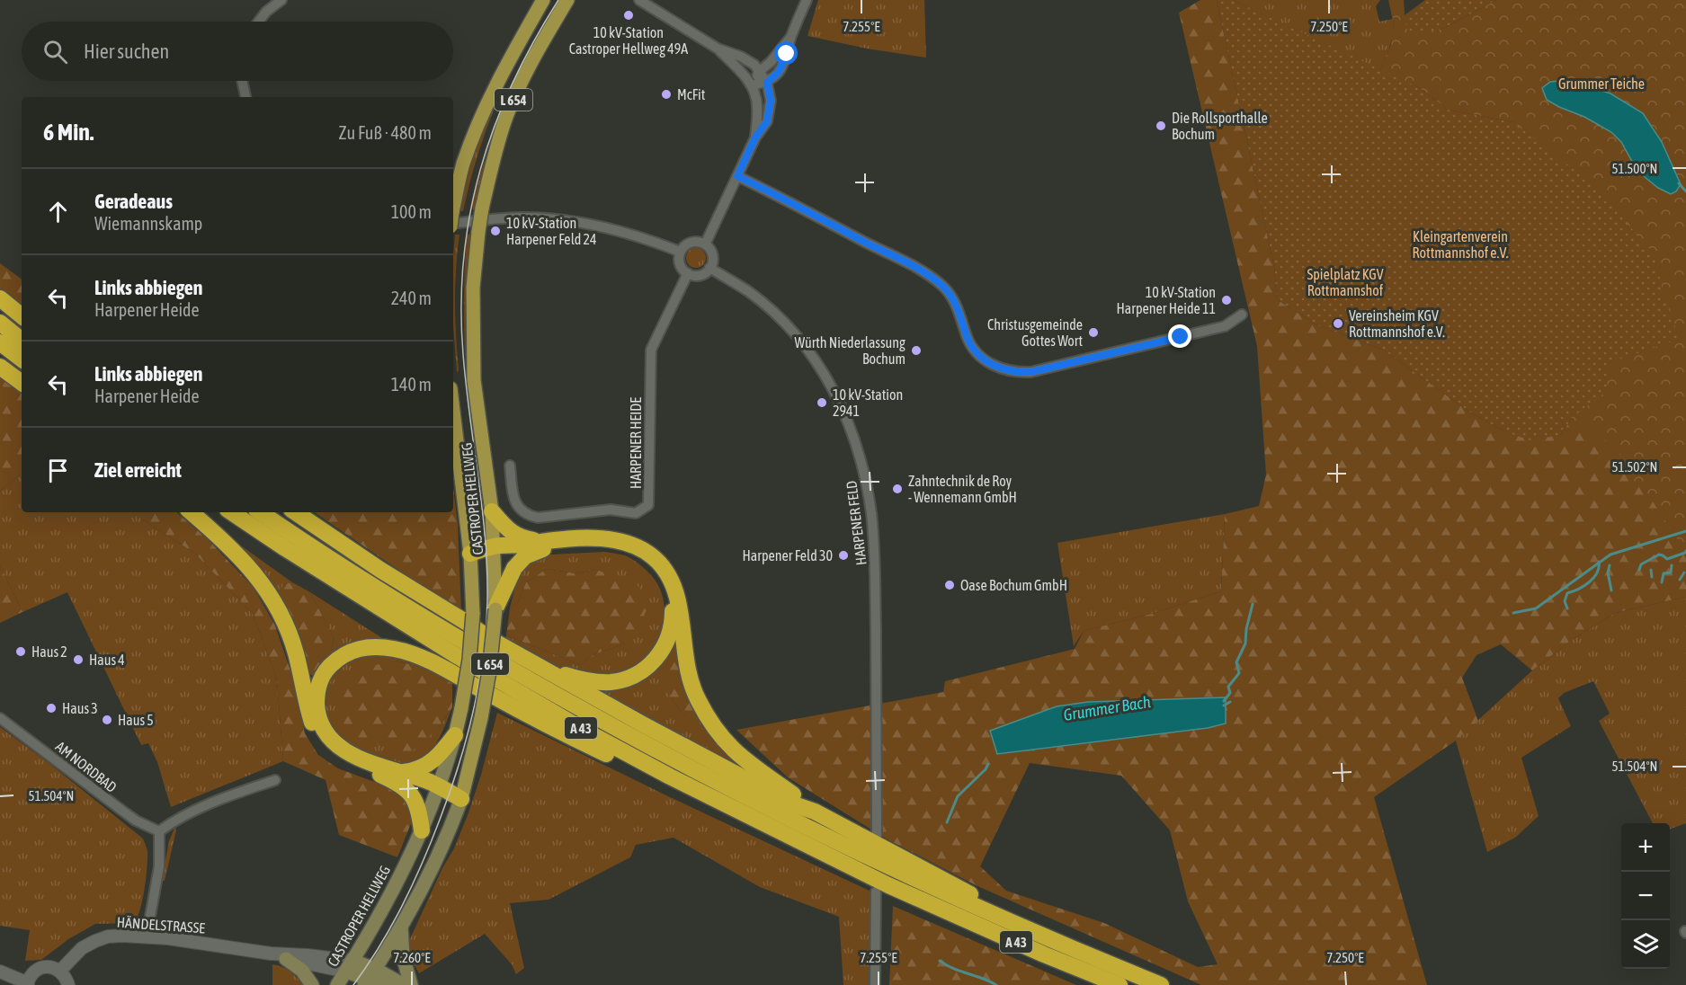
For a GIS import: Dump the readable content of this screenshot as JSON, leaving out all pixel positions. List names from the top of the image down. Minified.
{"streets":{"highway":["A 43"],"main road":["L 654","CASTROPER HELLWEG","HÄNDELSTRASSE"],"street":["HARPENER HEIDE","HARPENER FELD","AM NORDBAD"]},"crossings":[["HARPENER HEIDE","HARPENER FELD"],["CASTROPER HELLWEG","HÄNDELSTRASSE"]],"water":["Grummer Bach"],"parks":["Grummer Teiche","Kleingartenverein Rottmannshof e.V.","Spielplatz KGV Rottmannshof"],"places":["10 kV-Station Castroper Hellweg 49A","McFit","Die Rollsporthalle Bochum","10 kV-Station Harpener Feld 24","10 kV-Station Harpener Heide 11","Vereinsheim KGV Rottmannshof e.V.","Christusgemeinde Gottes Wort","Würth Niederlassung Bochum","10 kV-Station 2941","Zahntechnik de Roy - Wennemann GmbH","Harpener Feld 30","Oase Bochum GmbH","Haus 2","Haus 4","Haus 3","Haus 5"],"page":{"search":"Hier suchen","heading":["6 Min.","Zu Fuß · 480 m"],"list":[["Geradeaus","Wiemannskamp","100 m"],["Links abbiegen","Harpener Heide","240 m"],["Links abbiegen","Harpener Heide","140 m"],"Ziel erreicht"],"map_buttons":["+","−"]},"coordinates":["7.255°E","7.250°E","51.500°N","51.502°N","51.504°N","7.260°E"]}
